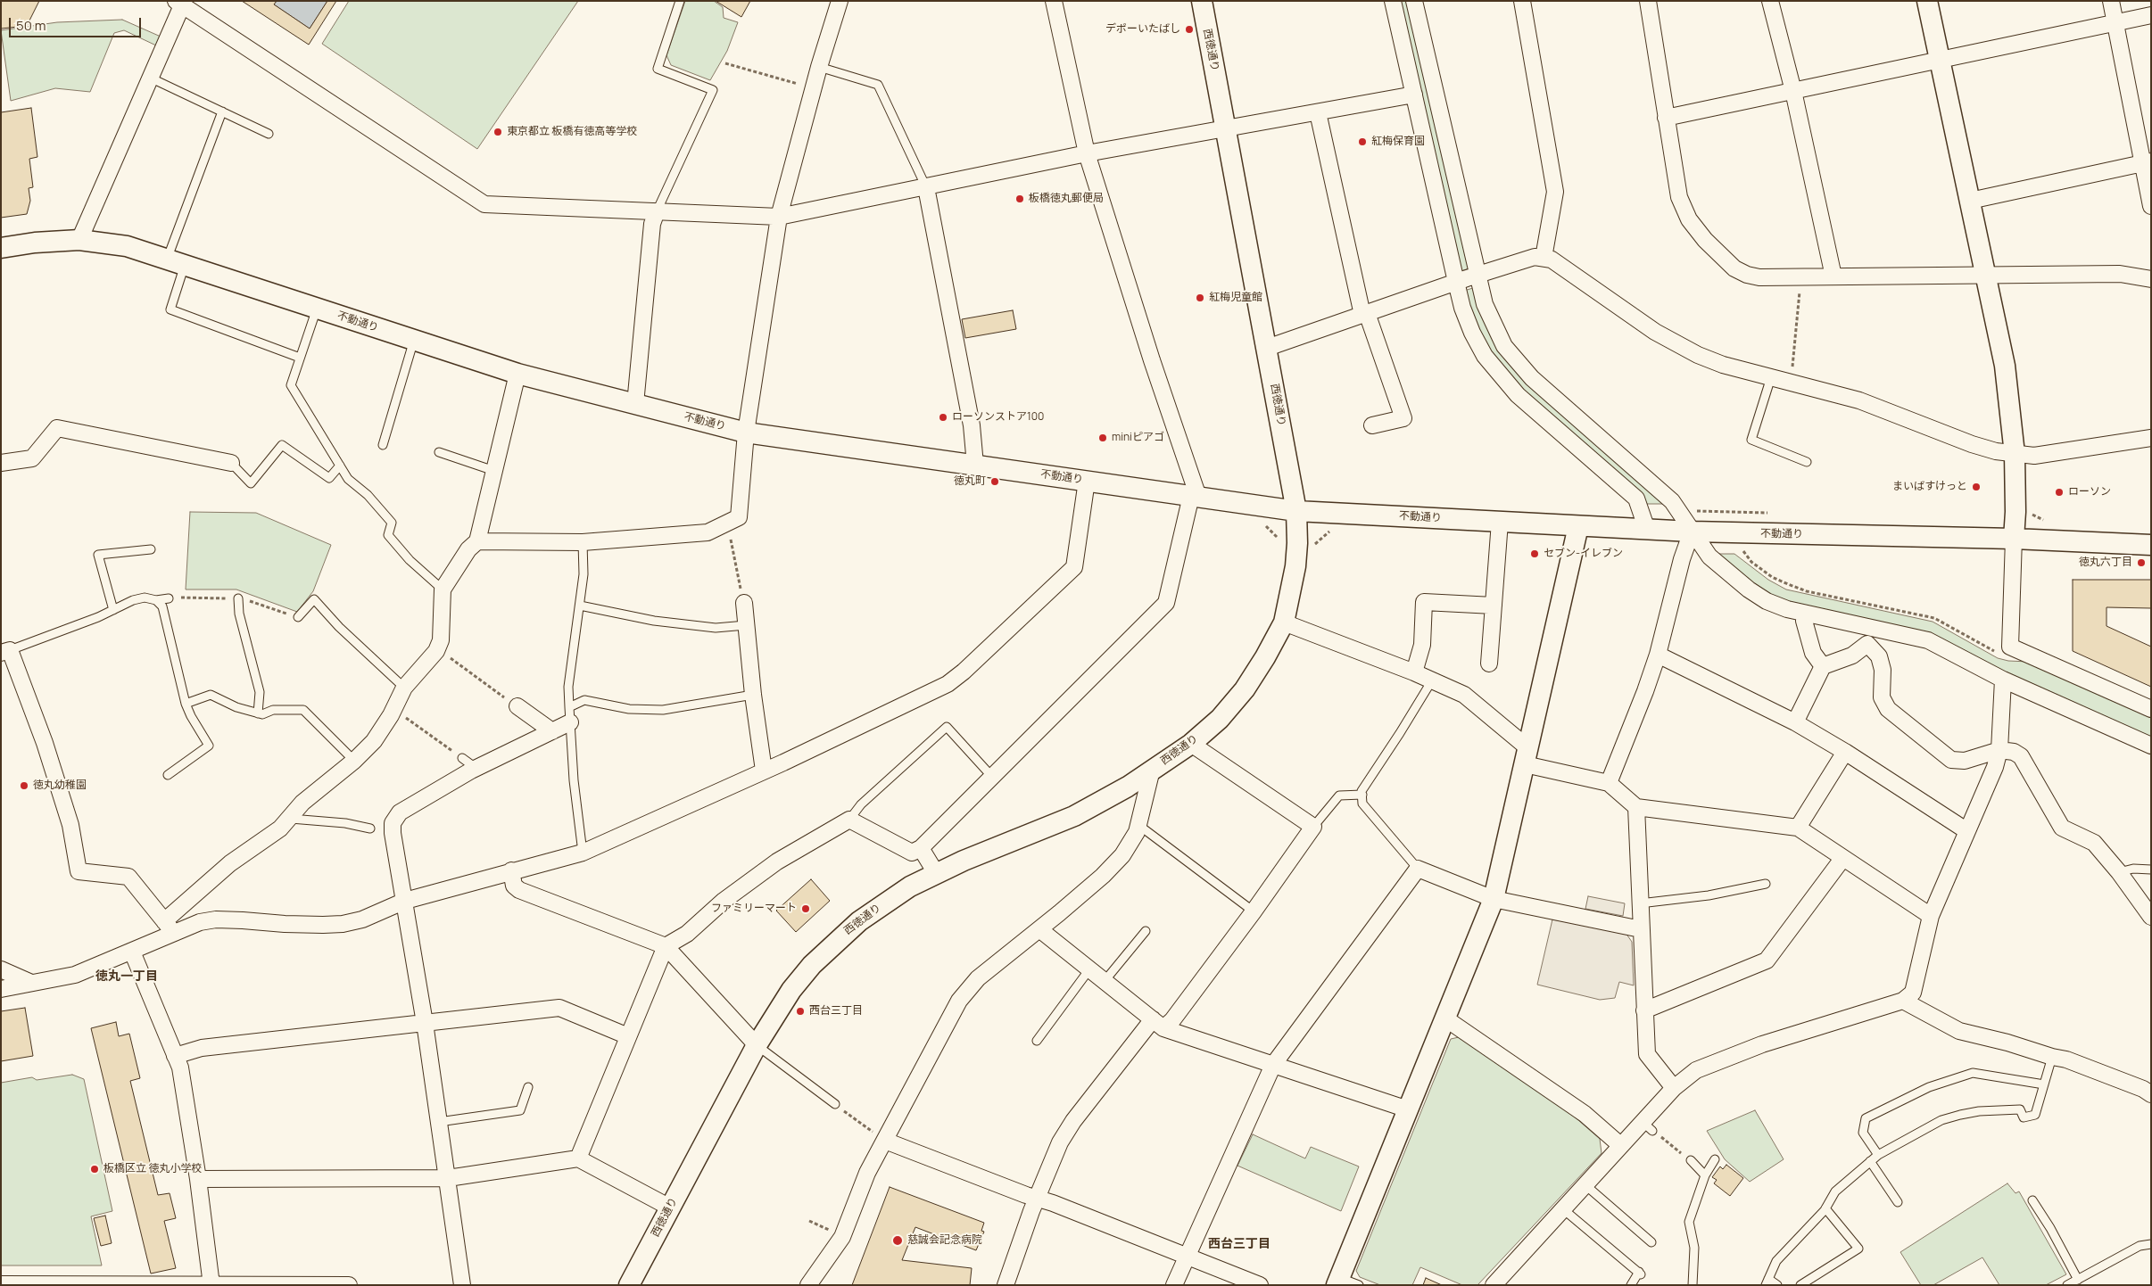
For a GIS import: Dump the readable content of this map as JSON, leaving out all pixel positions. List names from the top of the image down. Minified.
{"streets":{"street":["西徳通り","不動通り"]},"crossings":[["西徳通り","不動通り"]],"districts":["徳丸一丁目","西台三丁目"],"places":["デポーいたばし","東京都立 板橋有徳高等学校","紅梅保育園","板橋徳丸郵便局","紅梅児童館","ローソンストア100","miniピアゴ","徳丸町","まいばすけっと","ローソン","セブン-イレブン","徳丸六丁目","徳丸幼稚園","ファミリーマート","西台三丁目","板橋区立 徳丸小学校","慈誠会記念病院"],"scale_bar":"50 m"}
